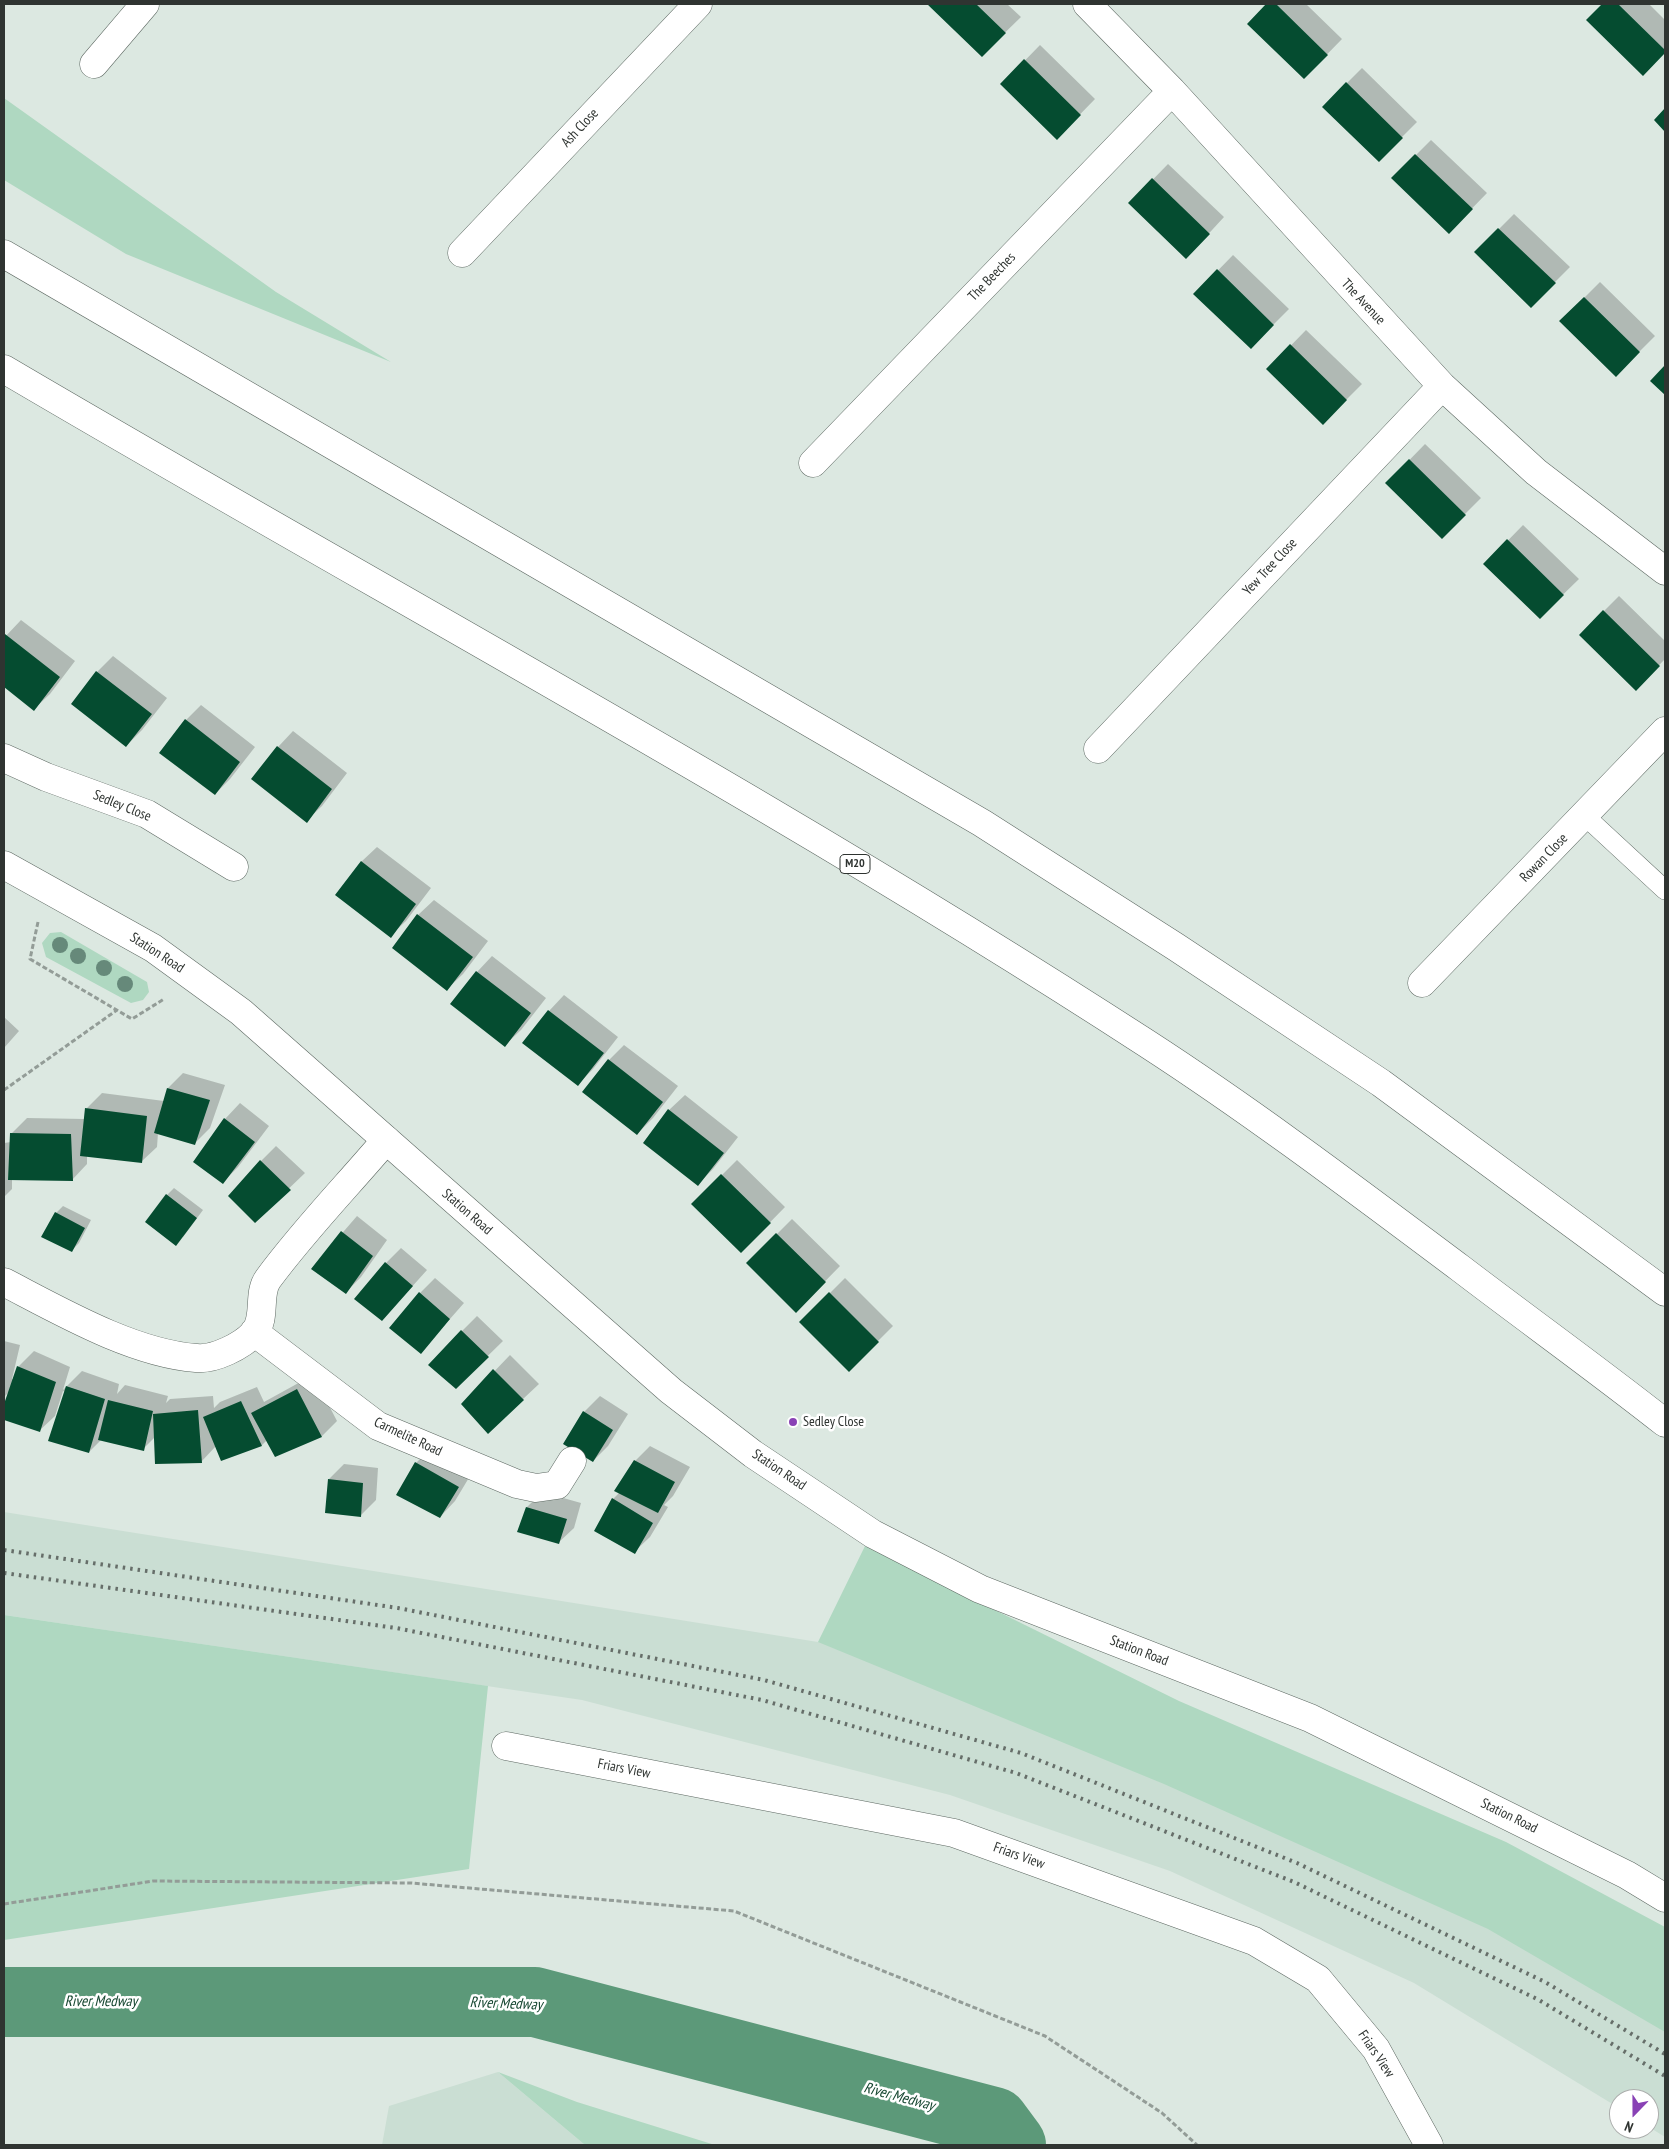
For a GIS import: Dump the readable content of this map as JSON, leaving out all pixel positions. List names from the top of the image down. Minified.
{"streets":{"main road":["Ash Close","The Beeches","The Avenue","Yew Tree Close","Sedley Close","Rowan Close","M20","Station Road","Carmelite Road","Friars View"]},"crossings":[["The Beeches","The Avenue"],["The Avenue","Yew Tree Close"]],"water":["River Medway"],"places":["Sedley Close"],"north":"bottom"}
